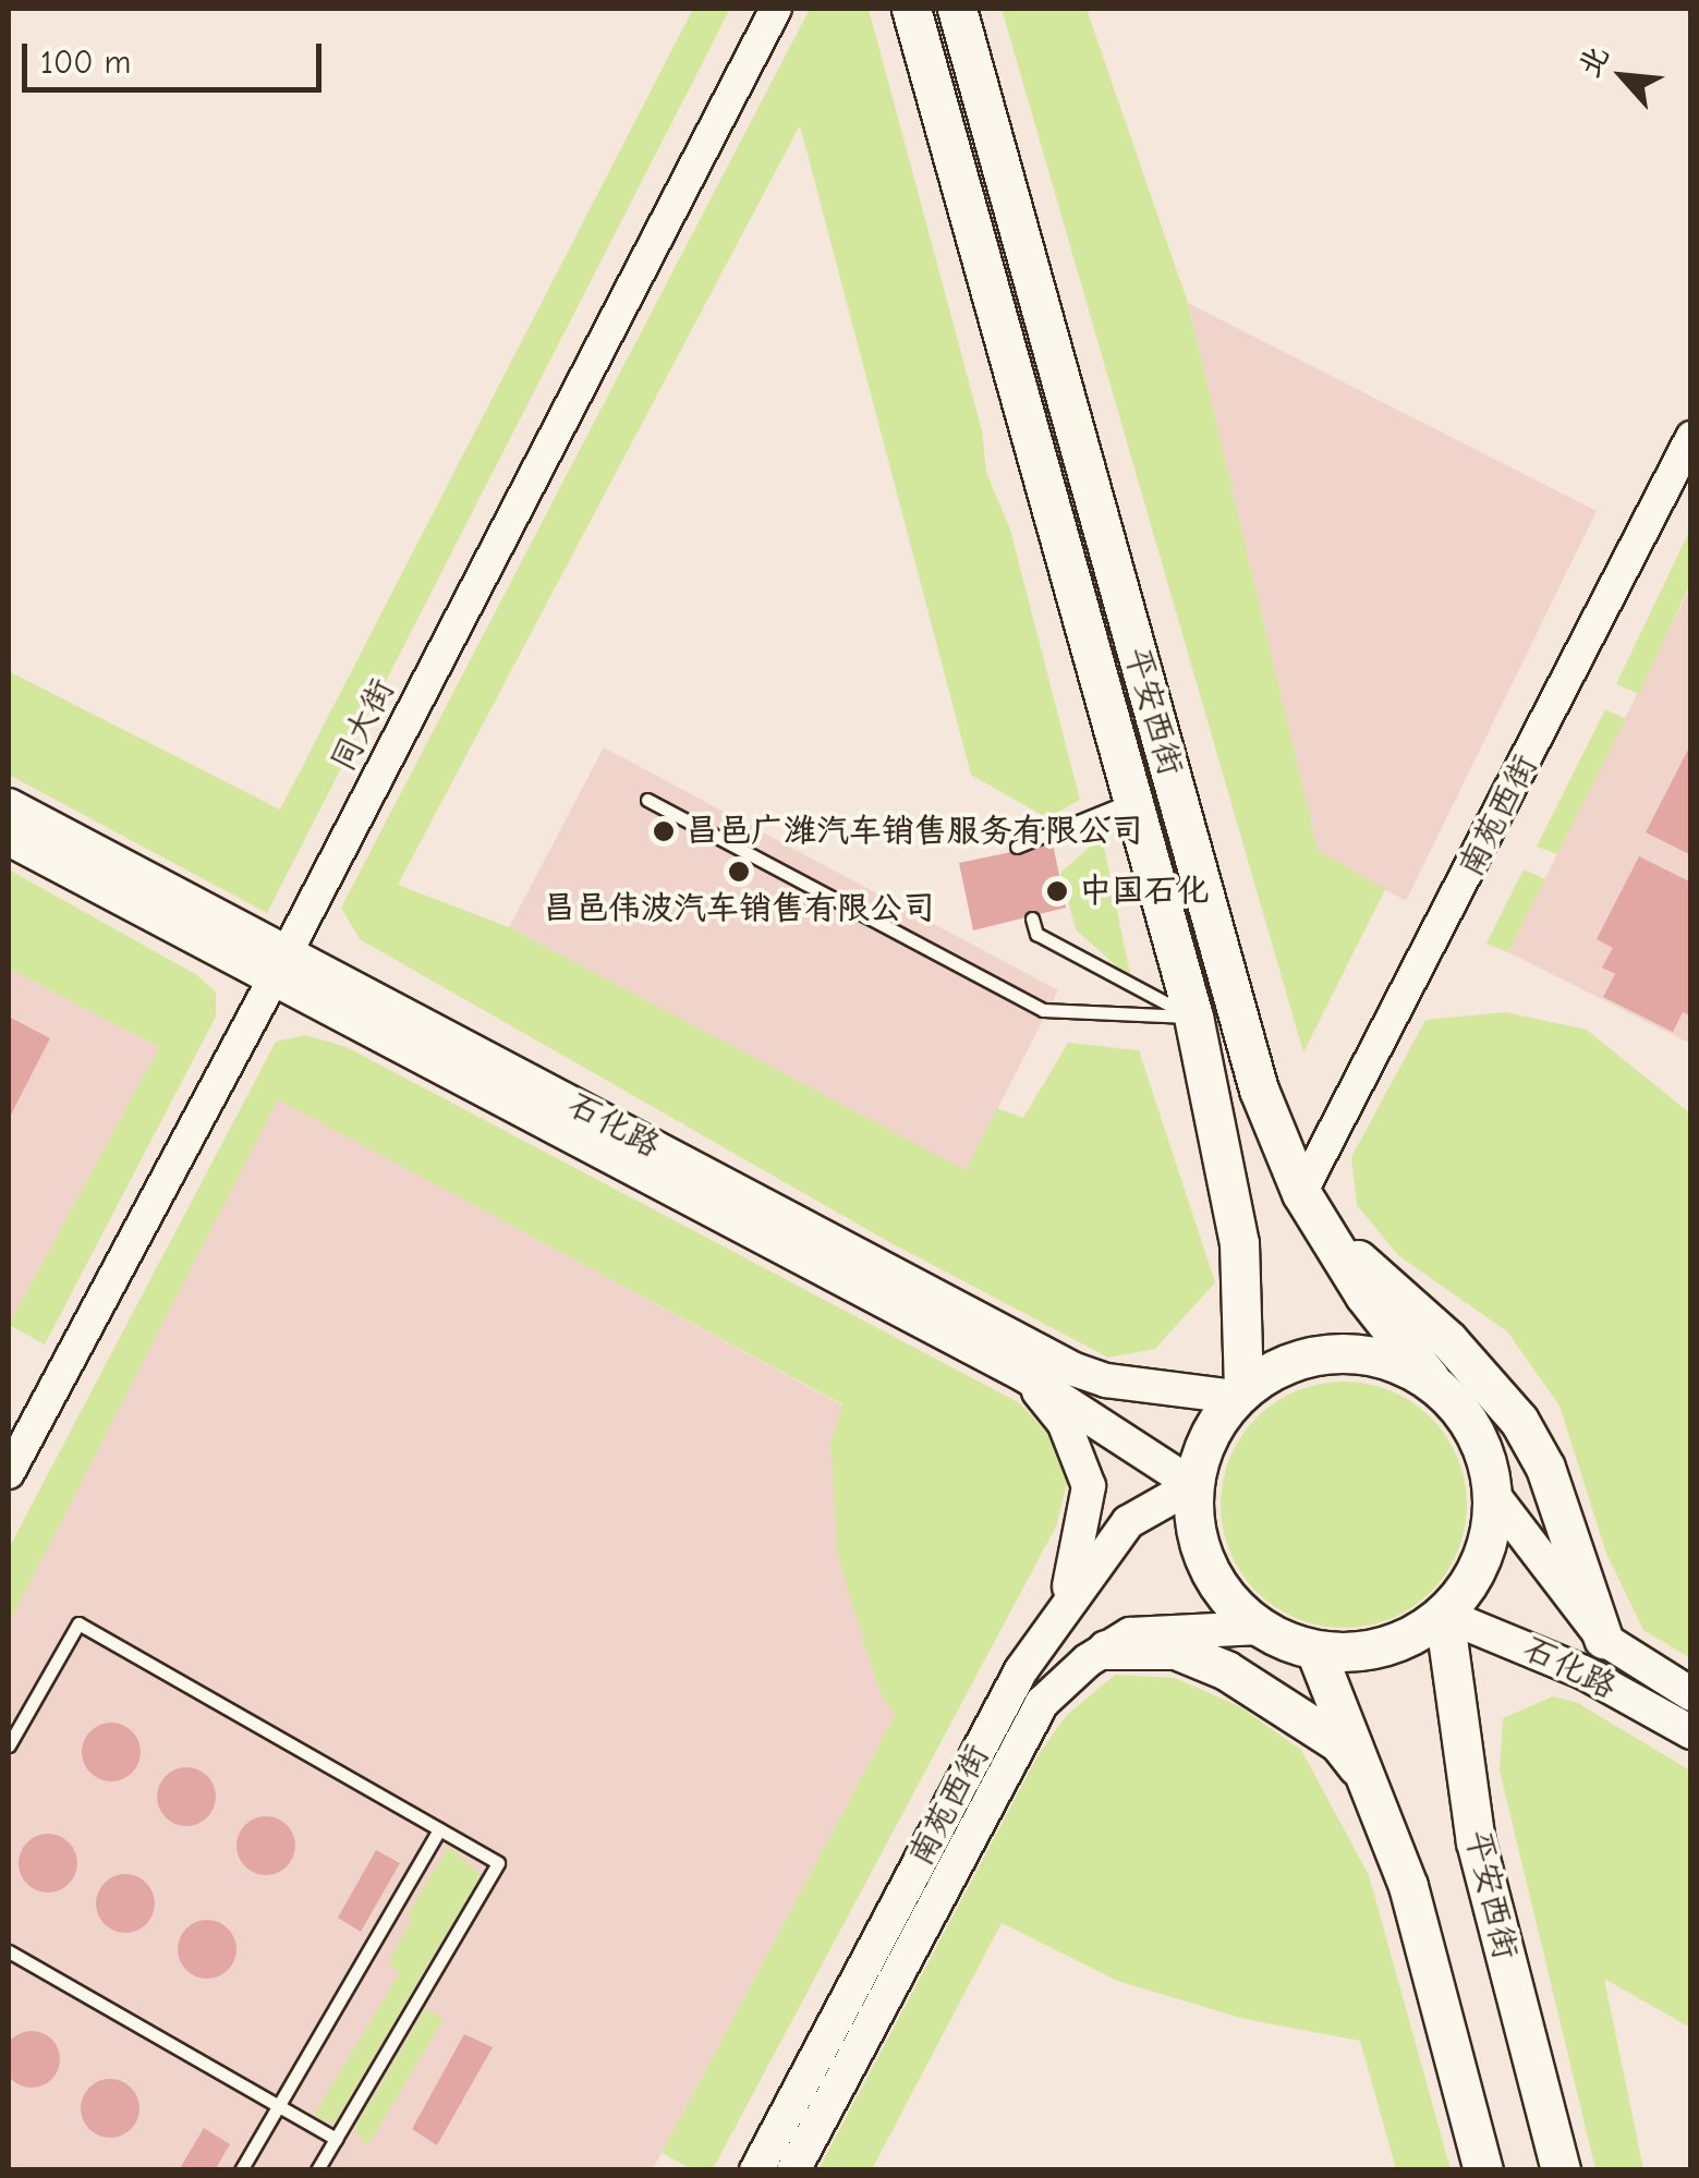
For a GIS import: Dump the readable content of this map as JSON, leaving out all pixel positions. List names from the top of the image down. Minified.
{"streets":{"main road":["平安西街","南苑西街","石化路"],"street":["同大街"]},"crossings":[["平安西街","南苑西街"],["平安西街","石化路"],["同大街","石化路"],["南苑西街","石化路"]],"places":["昌邑广潍汽车销售服务有限公司","昌邑伟波汽车销售有限公司","中国石化"],"scale_bar":"100 m","north":"top left"}
